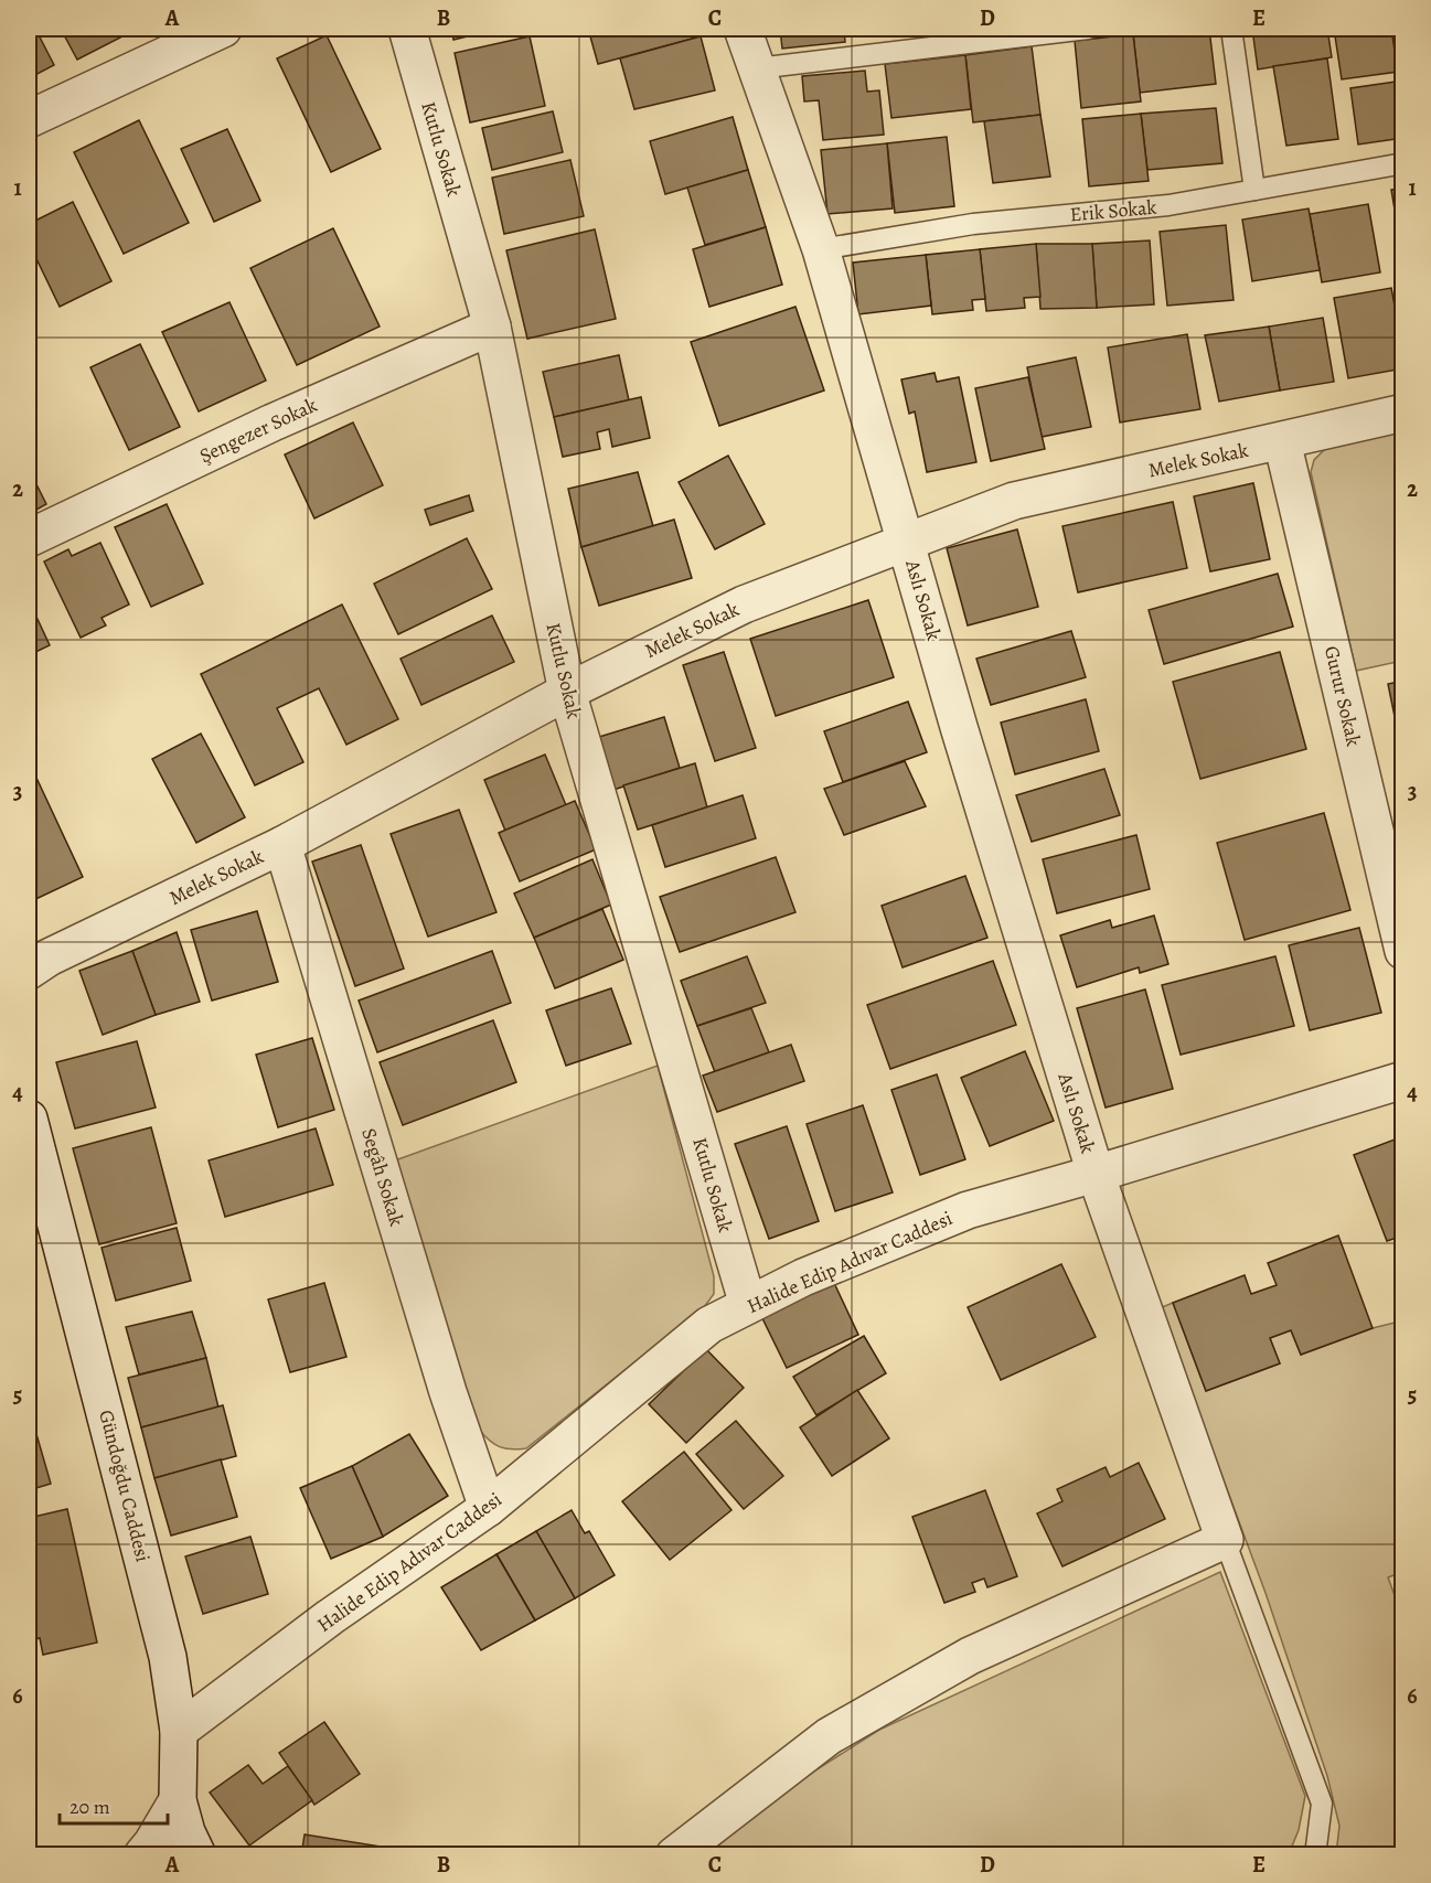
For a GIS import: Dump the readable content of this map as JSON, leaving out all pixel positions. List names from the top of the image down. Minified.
{"streets":{"street":["Kutlu Sokak","Şengezer Sokak","Melek Sokak","Aslı Sokak","Gurur Sokak","Segâh Sokak","Halide Edip Adıvar Caddesi","Gündoğdu Caddesi"],"lane":["Erik Sokak"]},"crossings":[["Kutlu Sokak","Şengezer Sokak"],["Kutlu Sokak","Melek Sokak"],["Kutlu Sokak","Halide Edip Adıvar Caddesi"],["Erik Sokak","Aslı Sokak"],["Melek Sokak","Aslı Sokak"],["Melek Sokak","Gurur Sokak"],["Melek Sokak","Segâh Sokak"],["Aslı Sokak","Halide Edip Adıvar Caddesi"],["Segâh Sokak","Halide Edip Adıvar Caddesi"],["Halide Edip Adıvar Caddesi","Gündoğdu Caddesi"]],"scale_bar":"20 m","grid":{"columns":["A","B","C","D","E"],"rows":["1","2","3","4","5","6"]}}
